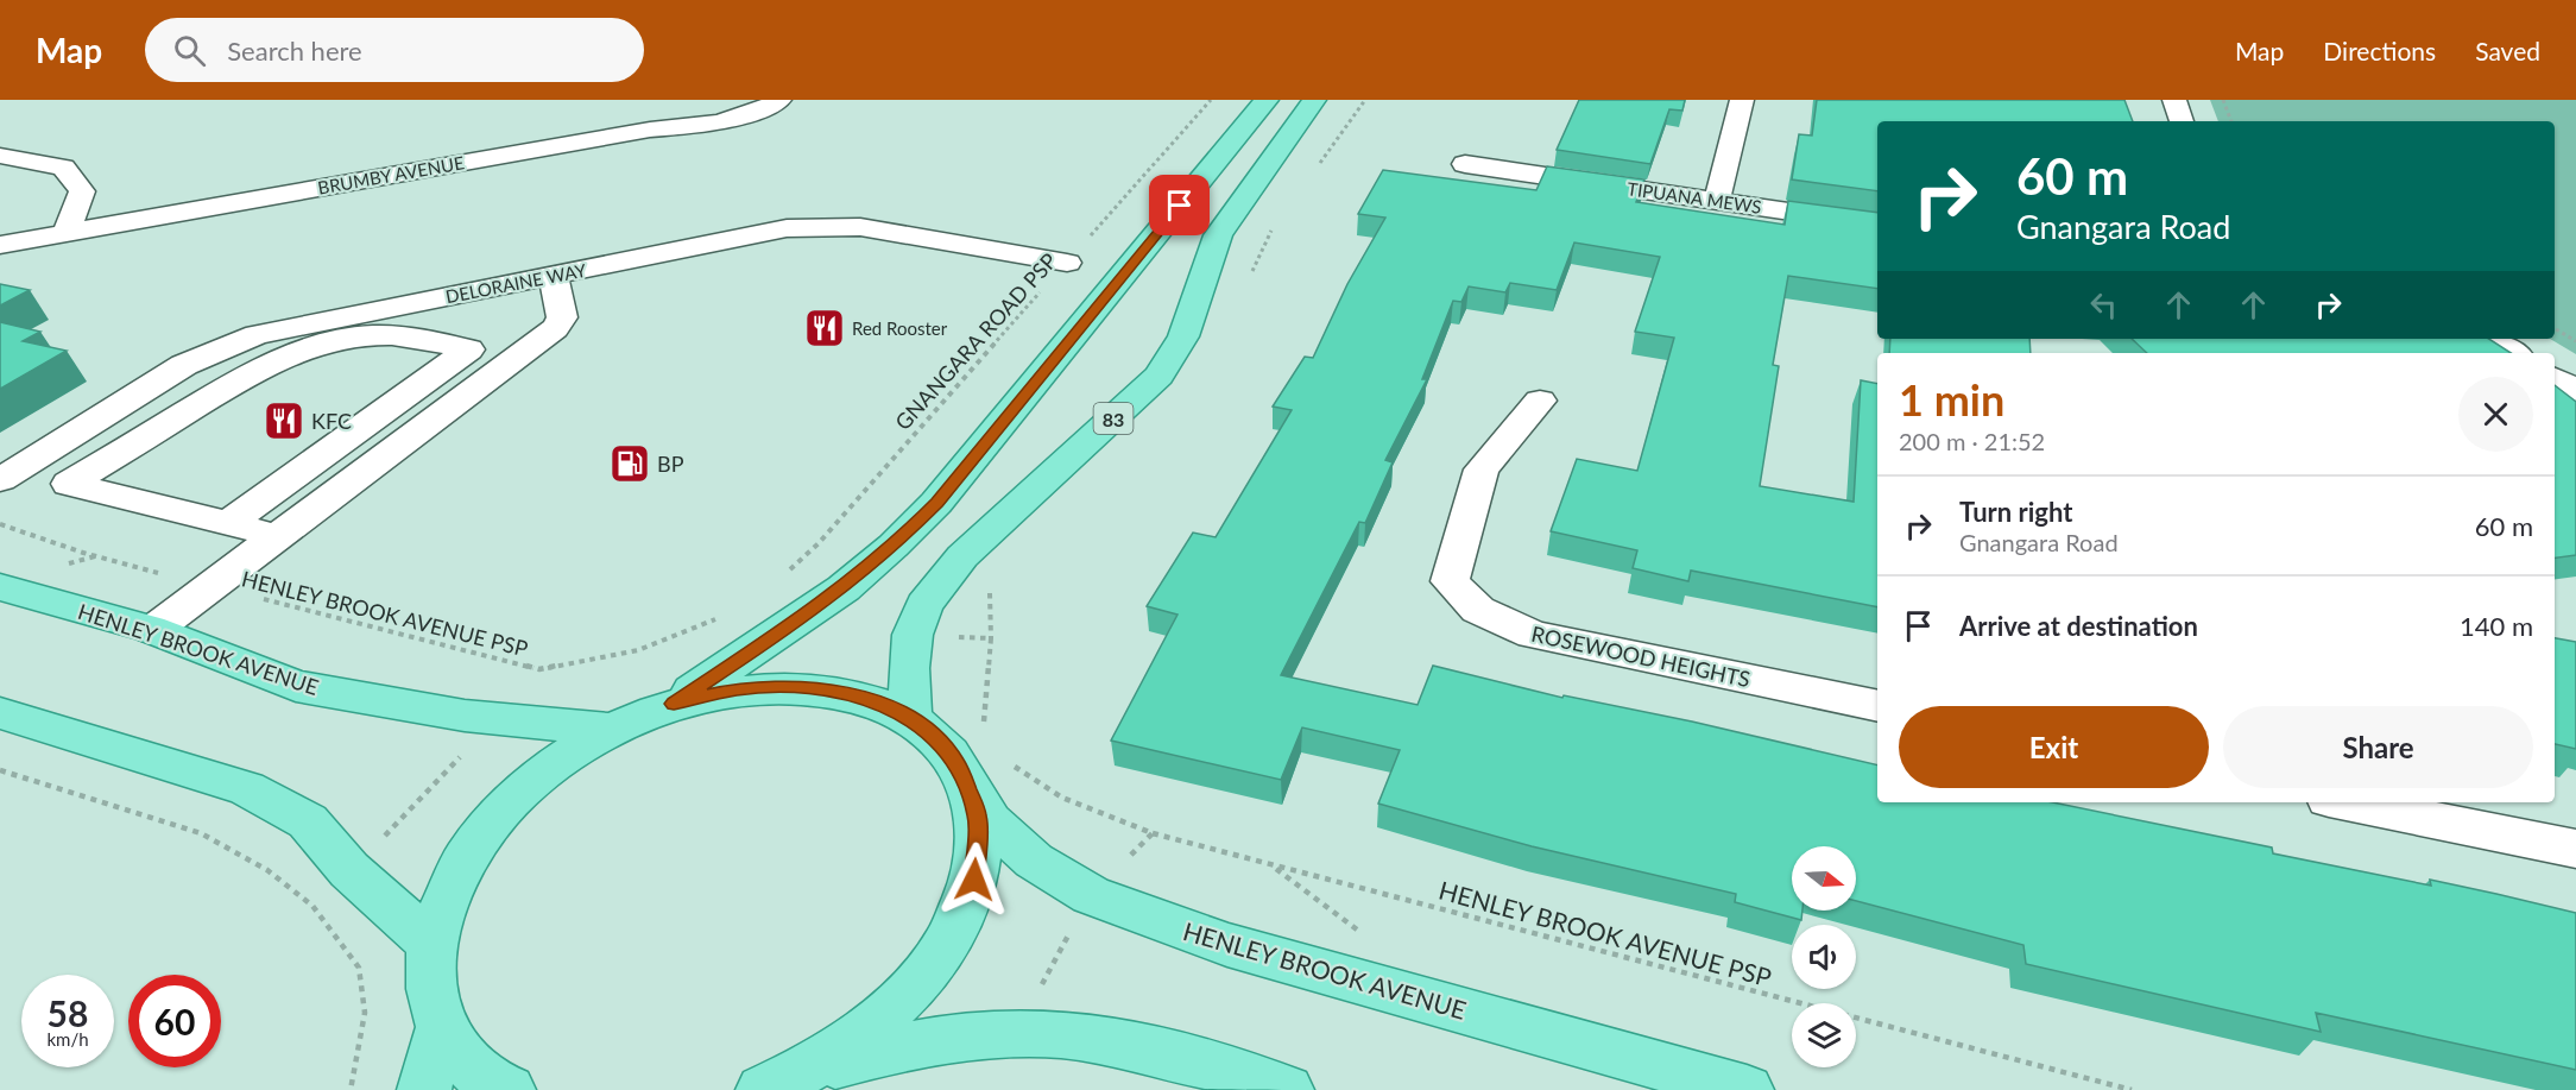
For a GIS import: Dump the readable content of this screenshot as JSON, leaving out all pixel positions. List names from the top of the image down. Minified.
{"streets":{"main road":["83","HENLEY BROOK AVENUE"],"street":["BRUMBY AVENUE","TIPUANA MEWS","DELORAINE WAY","ROSEWOOD HEIGHTS"],"path":["GNANGARA ROAD PSP","HENLEY BROOK AVENUE PSP"]},"crossings":[["DELORAINE WAY","GNANGARA ROAD PSP"]],"places":{"restaurant":["Red Rooster","KFC"],"fuel station":["BP"]},"north":"right","page":{"header":"Map","search":"Search here","nav":["Map","Directions","Saved"],"turn":["60 m","Gnangara Road"],"heading":["1 min","200 m · 21:52"],"list":[{"name":"Turn right","note":"Gnangara Road","value":"60 m"},{"name":"Arrive at destination","value":"140 m"}],"buttons":["Exit","Share"],"speed":"58 km/h","limit":"60"}}
